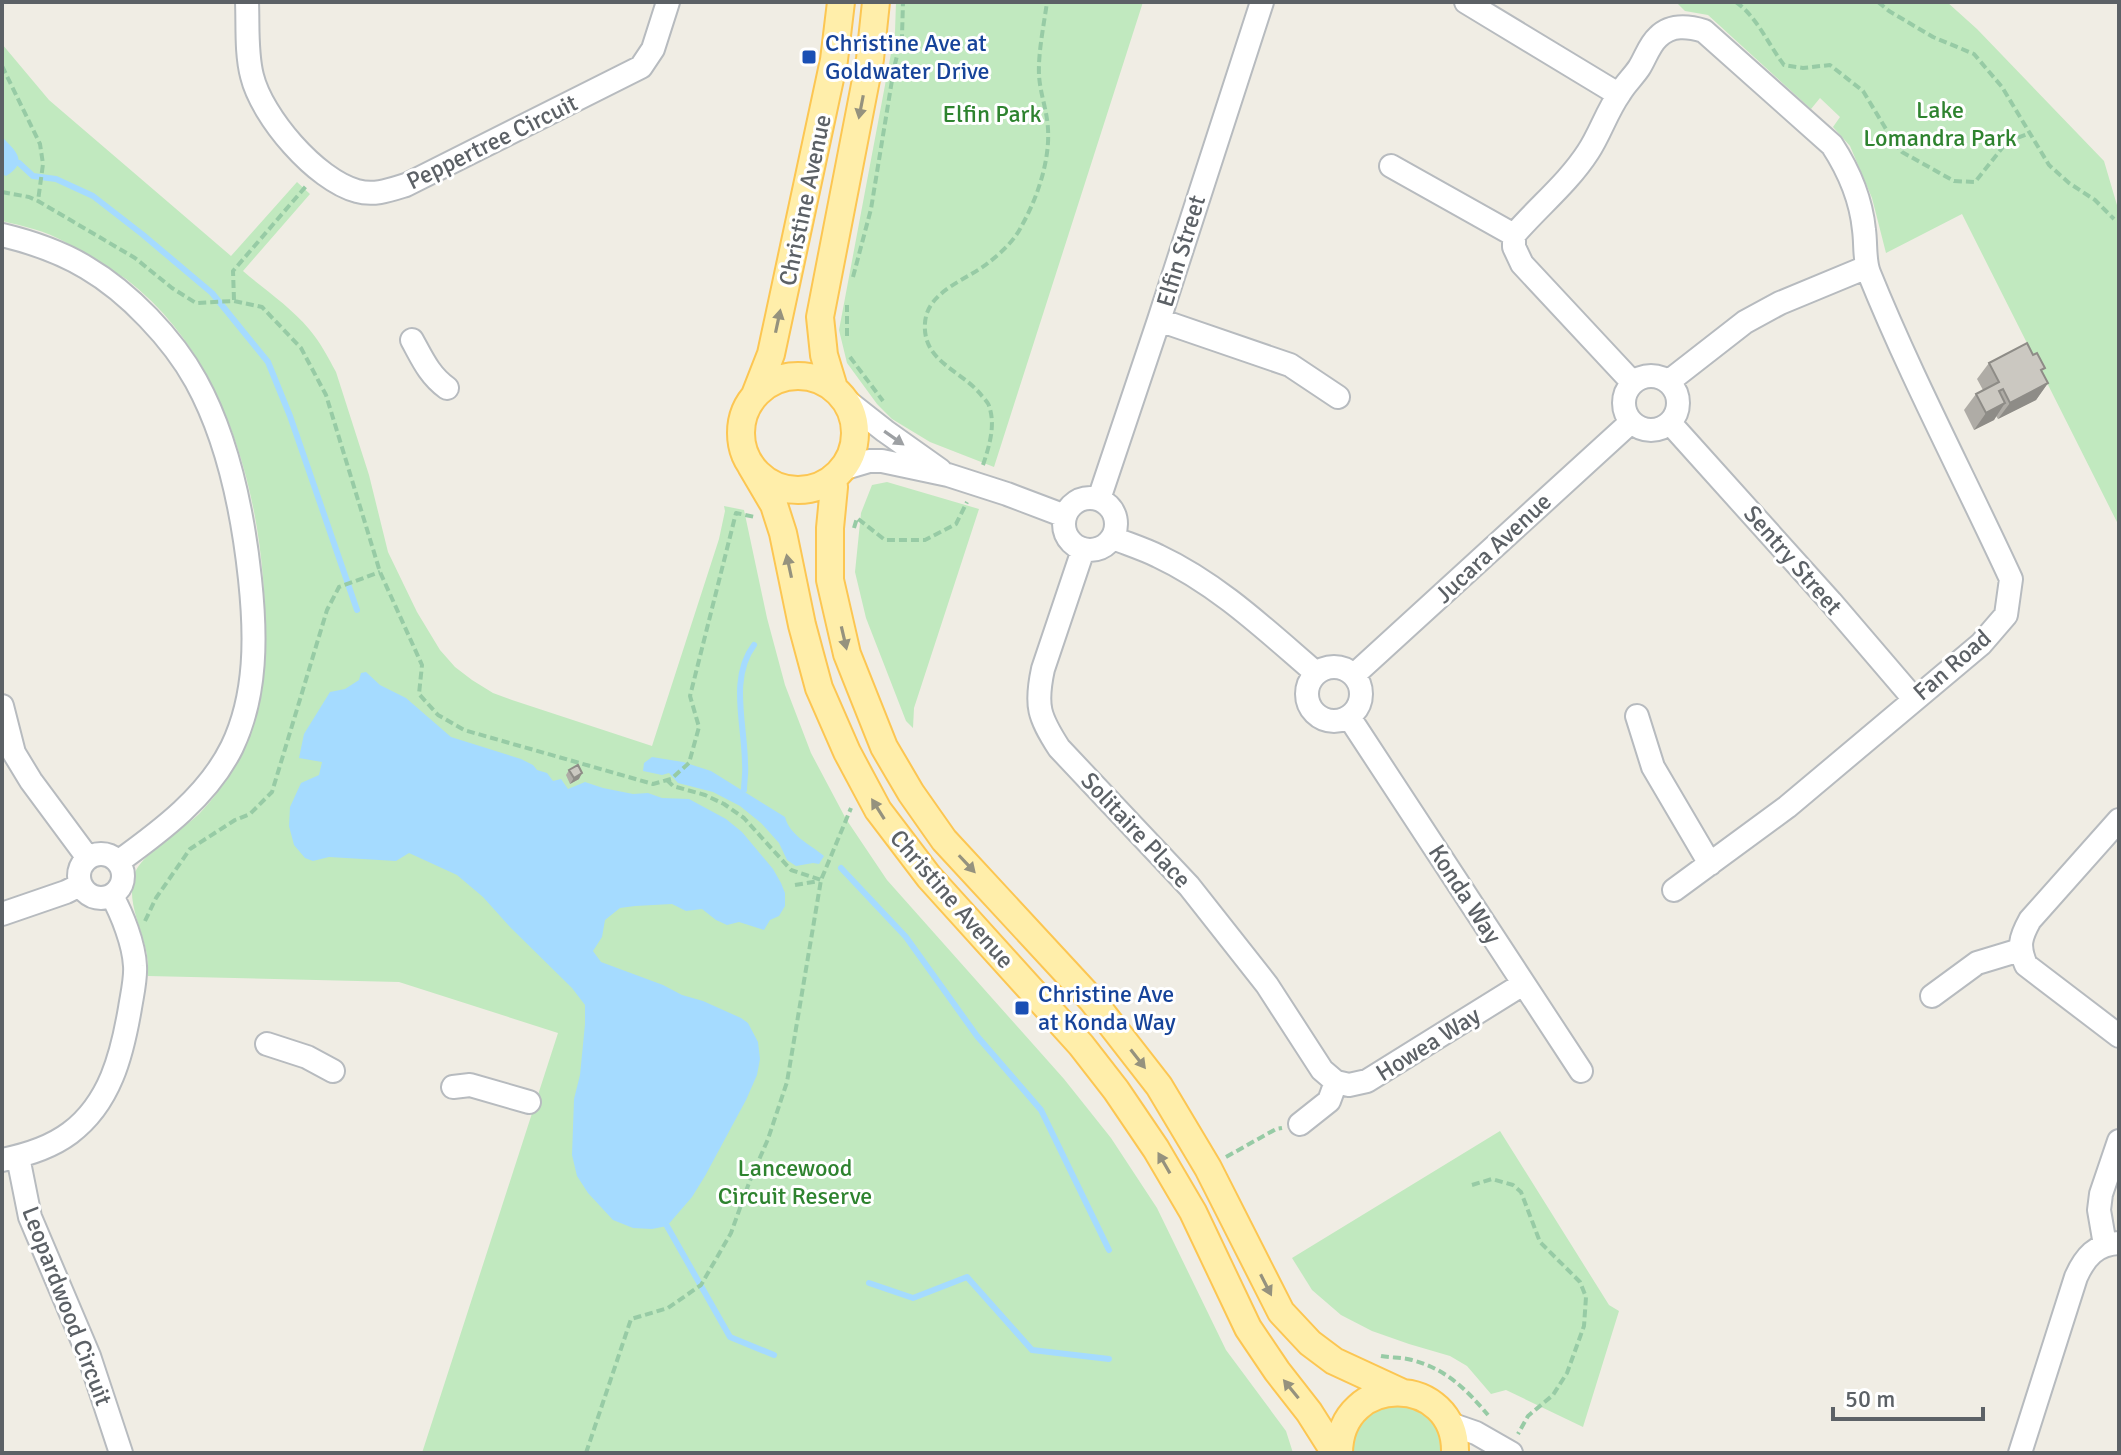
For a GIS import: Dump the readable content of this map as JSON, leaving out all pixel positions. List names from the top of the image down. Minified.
{"streets":{"main road":["Christine Avenue"],"street":["Peppertree Circuit","Elfin Street","Jucara Avenue","Sentry Street","Fan Road","Solitaire Place","Konda Way","Howea Way","Leopardwood Circuit"]},"crossings":[["Elfin Street","Solitaire Place"],["Jucara Avenue","Sentry Street"],["Jucara Avenue","Konda Way"],["Sentry Street","Fan Road"],["Solitaire Place","Howea Way"],["Konda Way","Howea Way"]],"parks":["Lake Lomandra Park","Elfin Park","Lancewood Circuit Reserve"],"places":{"transit":["Christine Ave at Goldwater Drive","Christine Ave at Konda Way"]},"scale_bar":"50 m"}
